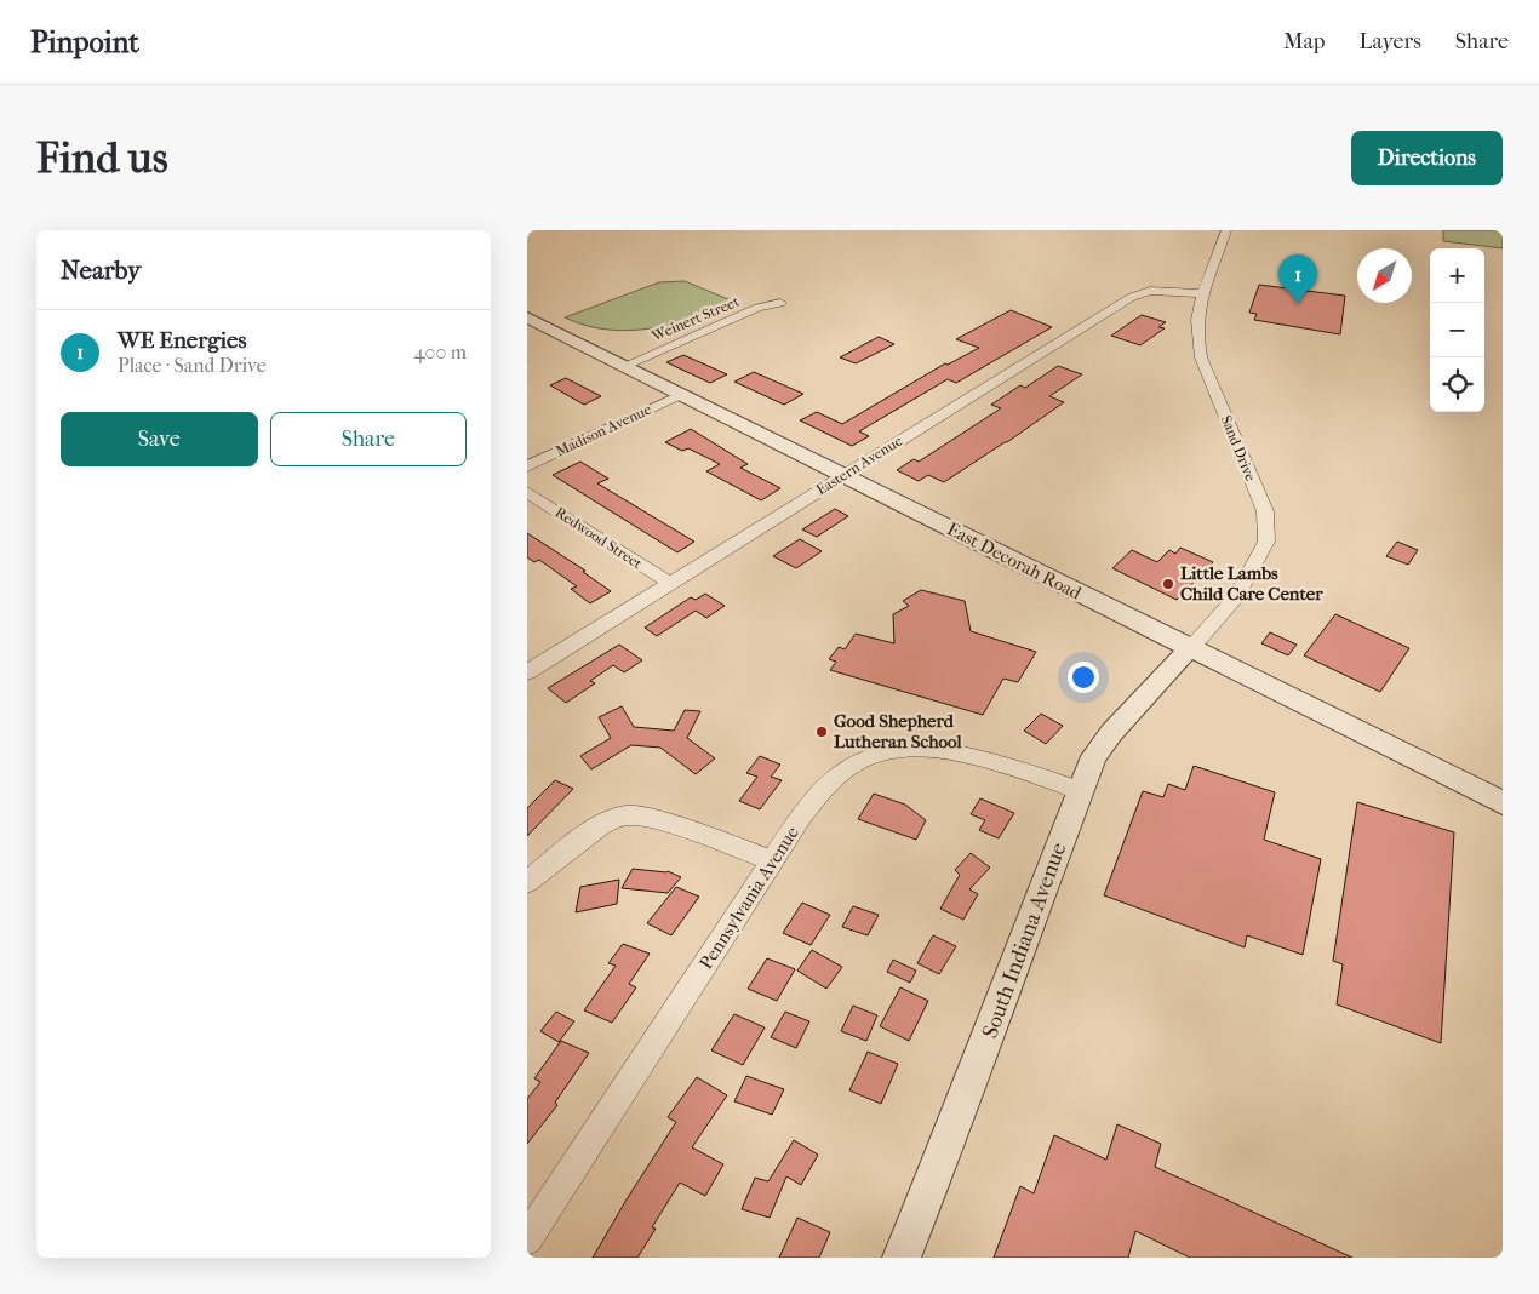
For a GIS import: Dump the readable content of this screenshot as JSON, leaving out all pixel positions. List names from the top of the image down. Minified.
{"streets":{"street":["Weinert Street","Madison Avenue","Sand Drive","Eastern Avenue","Redwood Street","East Decorah Road","Pennsylvania Avenue","South Indiana Avenue"]},"crossings":[["Weinert Street","East Decorah Road"],["Madison Avenue","East Decorah Road"],["Sand Drive","Eastern Avenue"],["Sand Drive","East Decorah Road"],["Sand Drive","South Indiana Avenue"],["Eastern Avenue","Redwood Street"],["Eastern Avenue","East Decorah Road"],["East Decorah Road","South Indiana Avenue"],["Pennsylvania Avenue","South Indiana Avenue"]],"places":["Little Lambs Child Care Center","Good Shepherd Lutheran School"],"north":"bottom left","page":{"header":"Pinpoint","nav":["Map","Layers","Share"],"buttons":["Directions",["Save","Share"]],"title":"Find us","heading":"Nearby","map_buttons":["+","−"],"pins":"1","list":[{"mark":"1","name":"WE Energies","note":"Place · Sand Drive","value":"400 m"}]}}
